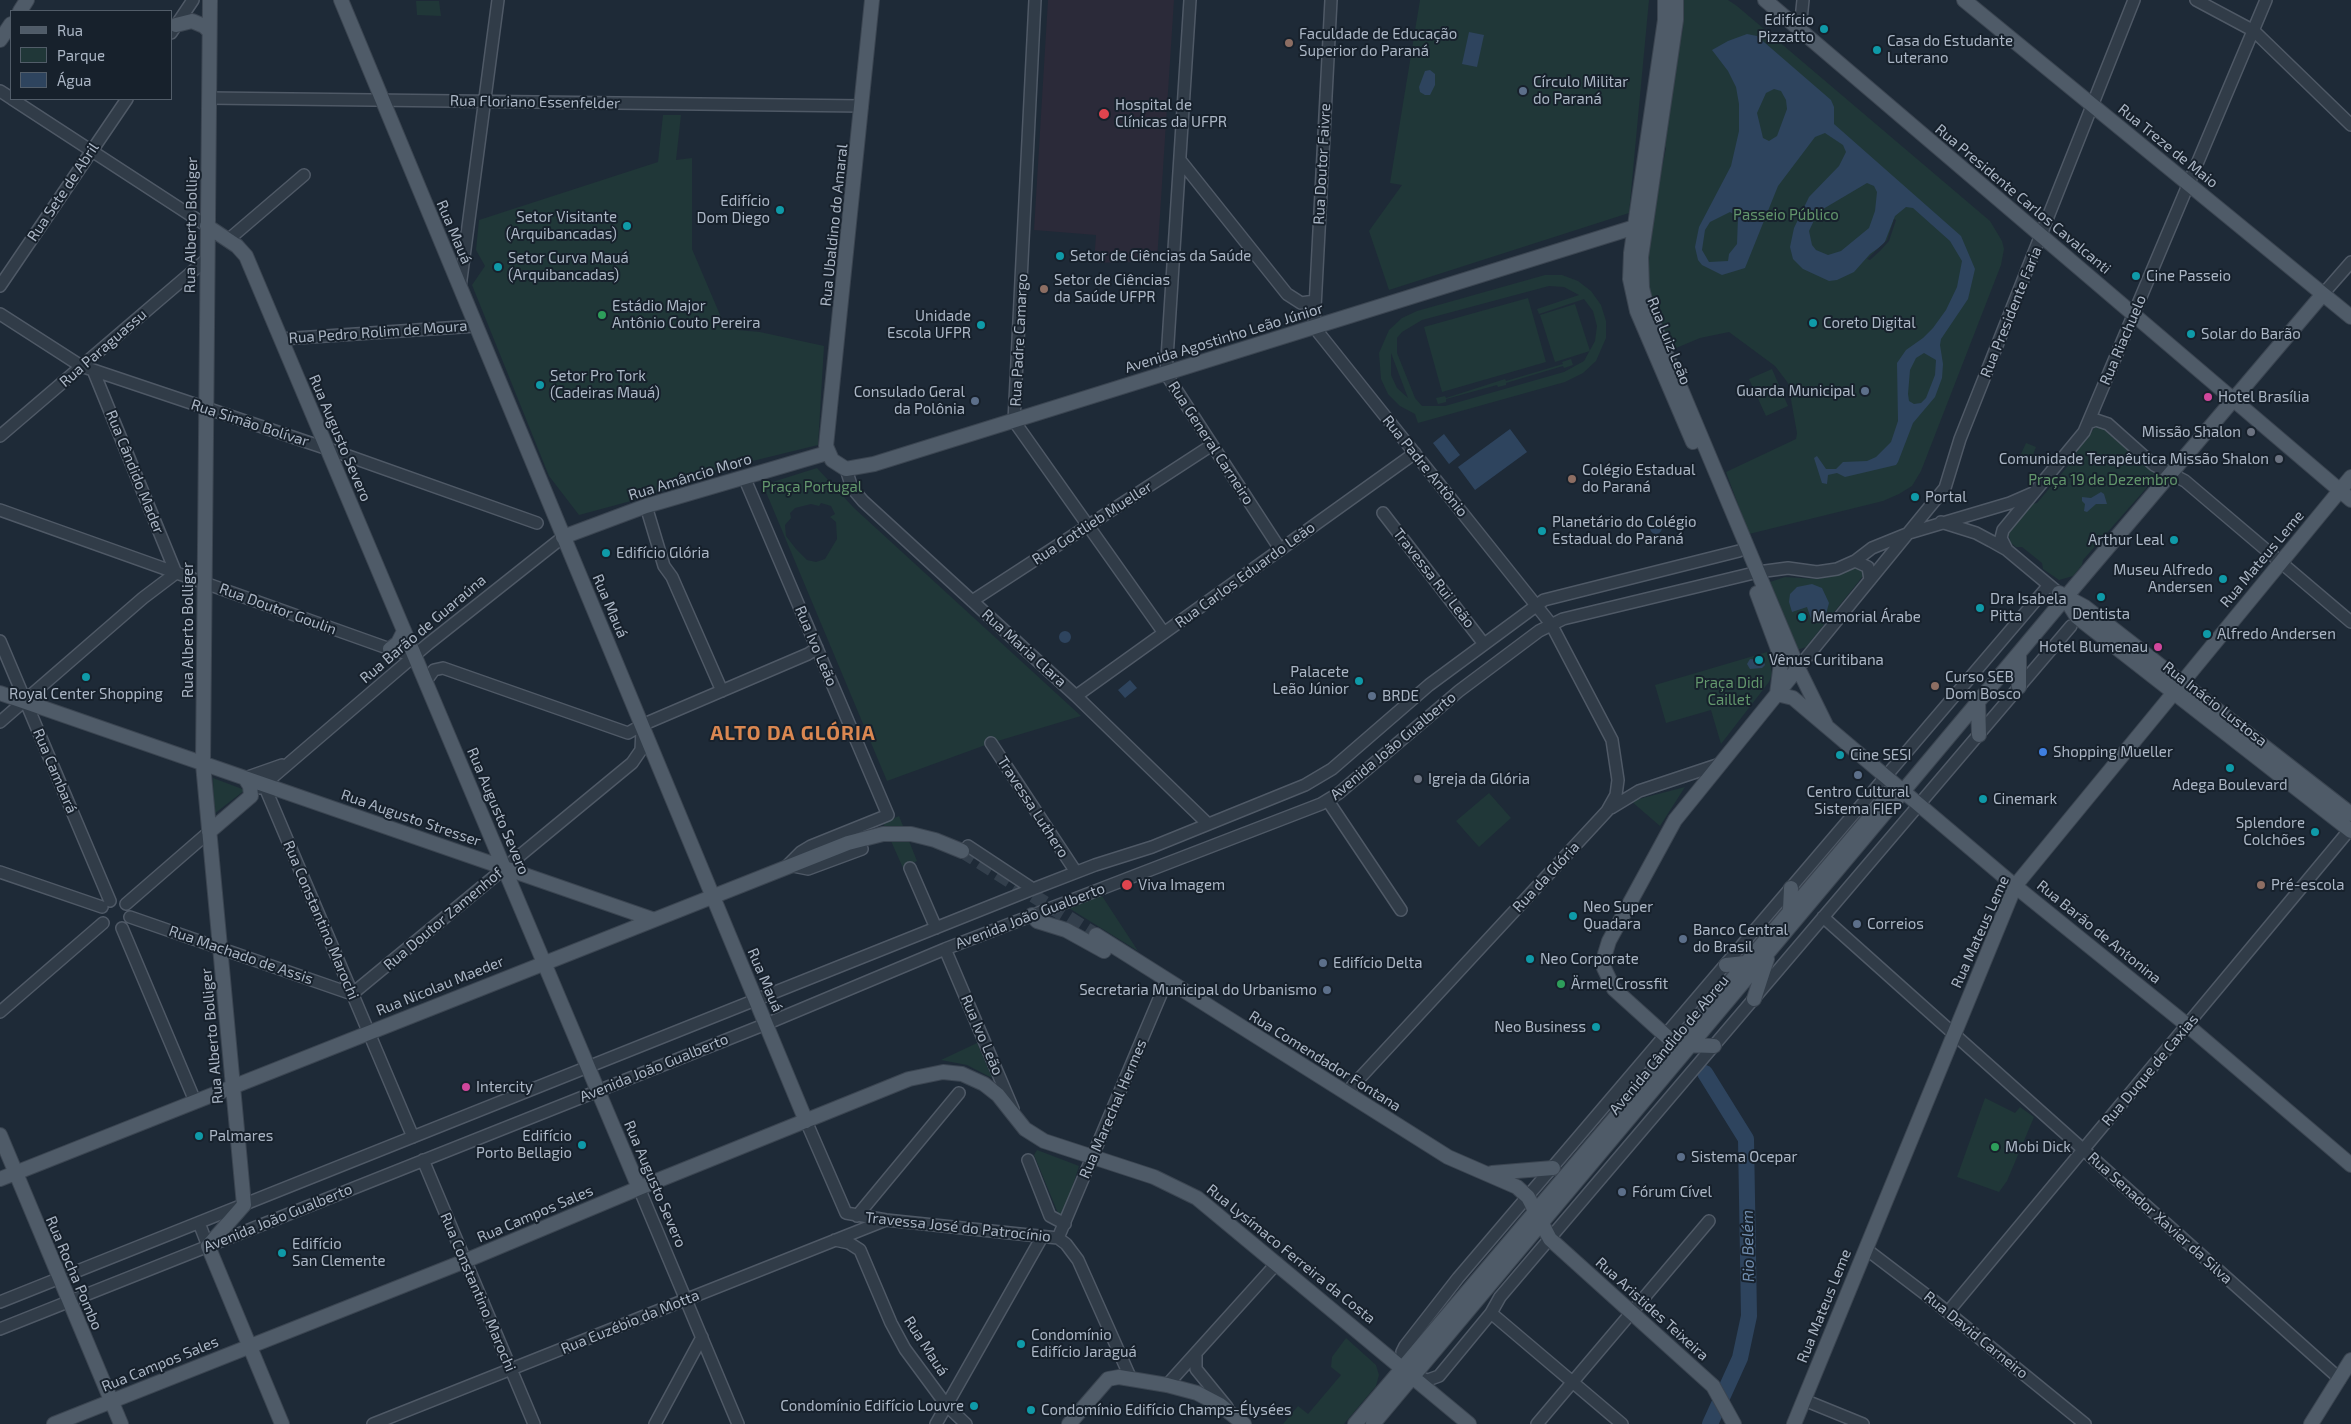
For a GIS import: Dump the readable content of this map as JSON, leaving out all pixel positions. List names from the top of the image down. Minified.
{"streets":{"main road":["Rua Treze de Maio","Rua Presidente Carlos Cavalcanti","Rua Alberto Bolliger","Rua Ubaldino do Amaral","Rua Mauá","Avenida Agostinho Leão Júnior","Rua Luiz Leão","Rua Augusto Severo","Rua Amâncio Moro","Rua Mateus Leme","Rua Barão de Guaraúna","Rua Inácio Lustosa","Rua Augusto Stresser","Rua Barão de Antonina","Rua Nicolau Maeder","Avenida Cândido de Abreu","Rua Comendador Fontana","Rua Campos Sales","Rua Lysímaco Ferreira da Costa","Rua Rocha Pombo","Rua Aristides Teixeira"],"street":["Rua Floriano Essenfelder","Rua Doutor Faivre","Rua Sete de Abril","Rua Presidente Faria","Rua Pedro Rolim de Moura","Rua Padre Camargo","Rua Riachuelo","Rua Paraguassu","Rua Simão Bolívar","Rua General Carneiro","Rua Padre Antônio","Rua Cândido Mader","Rua Gottlieb Mueller","Rua Carlos Eduardo Leão","Travessa Rui Leão","Rua Doutor Goulin","Rua Ivo Leão","Rua Maria Clara","Avenida João Gualberto","Rua Cambará","Travessa Luthero","Rua da Glória","Rua Doutor Zamenhof","Rua Constantino Marochi","Rua Machado de Assis","Rua Duque de Caxias","Rua Marechal Hermes","Rua Senador Xavier da Silva","Travessa José do Patrocínio","Rua Euzébio da Motta","Rua David Carneiro"]},"crossings":[["Rua Floriano Essenfelder","Rua Alberto Bolliger"],["Rua Floriano Essenfelder","Rua Ubaldino do Amaral"],["Rua Floriano Essenfelder","Rua Mauá"],["Rua Treze de Maio","Rua Presidente Faria"],["Rua Treze de Maio","Rua Riachuelo"],["Rua Doutor Faivre","Avenida Agostinho Leão Júnior"],["Rua Doutor Faivre","Rua Padre Antônio"],["Rua Presidente Carlos Cavalcanti","Rua Presidente Faria"],["Rua Presidente Carlos Cavalcanti","Rua Riachuelo"],["Rua Presidente Carlos Cavalcanti","Rua Mateus Leme"],["Rua Alberto Bolliger","Rua Paraguassu"],["Rua Alberto Bolliger","Rua Simão Bolívar"],["Rua Alberto Bolliger","Rua Augusto Severo"],["Rua Alberto Bolliger","Rua Doutor Goulin"],["Rua Alberto Bolliger","Rua Barão de Guaraúna"],["Rua Alberto Bolliger","Avenida João Gualberto"],["Rua Alberto Bolliger","Rua Augusto Stresser"],["Rua Alberto Bolliger","Rua Machado de Assis"],["Rua Alberto Bolliger","Rua Nicolau Maeder"],["Rua Ubaldino do Amaral","Rua Amâncio Moro"],["Rua Mauá","Rua Pedro Rolim de Moura"],["Rua Mauá","Rua Amâncio Moro"],["Rua Mauá","Rua Barão de Guaraúna"],["Rua Mauá","Avenida João Gualberto"],["Rua Mauá","Rua Doutor Zamenhof"],["Rua Mauá","Rua Nicolau Maeder"],["Rua Mauá","Rua Campos Sales"],["Rua Mauá","Travessa José do Patrocínio"],["Rua Presidente Faria","Avenida João Gualberto"],["Rua Presidente Faria","Rua Barão de Antonina"],["Rua Pedro Rolim de Moura","Rua Augusto Severo"],["Avenida Agostinho Leão Júnior","Rua Padre Camargo"],["Avenida Agostinho Leão Júnior","Rua Luiz Leão"],["Avenida Agostinho Leão Júnior","Rua General Carneiro"],["Avenida Agostinho Leão Júnior","Rua Padre Antônio"],["Avenida Agostinho Leão Júnior","Rua Maria Clara"],["Rua Padre Camargo","Rua Gottlieb Mueller"],["Rua Padre Camargo","Rua Carlos Eduardo Leão"],["Rua Riachuelo","Rua Inácio Lustosa"],["Rua Riachuelo","Avenida João Gualberto"],["Rua Luiz Leão","Avenida João Gualberto"],["Rua Luiz Leão","Rua Barão de Antonina"],["Rua Paraguassu","Rua Simão Bolívar"],["Rua Simão Bolívar","Rua Augusto Severo"],["Rua Simão Bolívar","Rua Cândido Mader"],["Rua Augusto Severo","Rua Doutor Goulin"],["Rua Augusto Severo","Rua Barão de Guaraúna"],["Rua Augusto Severo","Avenida João Gualberto"],["Rua Augusto Severo","Rua Augusto Stresser"],["Rua Augusto Severo","Rua Doutor Zamenhof"],["Rua Augusto Severo","Rua Nicolau Maeder"],["Rua Augusto Severo","Rua Campos Sales"],["Rua Augusto Severo","Rua Euzébio da Motta"],["Rua General Carneiro","Rua Gottlieb Mueller"],["Rua General Carneiro","Rua Carlos Eduardo Leão"],["Rua Padre Antônio","Rua Carlos Eduardo Leão"],["Rua Padre Antônio","Avenida João Gualberto"],["Rua Padre Antônio","Rua da Glória"],["Rua Cândido Mader","Rua Doutor Goulin"],["Rua Amâncio Moro","Rua Barão de Guaraúna"],["Rua Amâncio Moro","Rua Ivo Leão"],["Rua Gottlieb Mueller","Rua Maria Clara"],["Rua Mateus Leme","Rua Inácio Lustosa"],["Rua Mateus Leme","Rua Barão de Antonina"],["Rua Mateus Leme","Rua Senador Xavier da Silva"],["Rua Mateus Leme","Rua David Carneiro"],["Rua Carlos Eduardo Leão","Rua Maria Clara"],["Travessa Rui Leão","Avenida João Gualberto"],["Rua Doutor Goulin","Rua Barão de Guaraúna"],["Rua Barão de Guaraúna","Rua Cambará"],["Rua Barão de Guaraúna","Rua Augusto Stresser"],["Rua Barão de Guaraúna","Rua Constantino Marochi"],["Rua Barão de Guaraúna","Rua Machado de Assis"],["Rua Ivo Leão","Avenida João Gualberto"],["Rua Ivo Leão","Rua Nicolau Maeder"],["Rua Ivo Leão","Rua Campos Sales"],["Rua Ivo Leão","Rua Lysímaco Ferreira da Costa"],["Rua Maria Clara","Avenida João Gualberto"],["Rua Inácio Lustosa","Avenida João Gualberto"],["Rua Inácio Lustosa","Avenida Cândido de Abreu"],["Rua Inácio Lustosa","Rua Duque de Caxias"],["Avenida João Gualberto","Travessa Luthero"],["Avenida João Gualberto","Rua da Glória"],["Avenida João Gualberto","Rua Constantino Marochi"],["Avenida João Gualberto","Rua Barão de Antonina"],["Avenida João Gualberto","Rua Rocha Pombo"],["Rua Cambará","Rua Augusto Stresser"],["Rua Cambará","Rua Machado de Assis"],["Rua Augusto Stresser","Rua Doutor Zamenhof"],["Rua Augusto Stresser","Rua Constantino Marochi"],["Rua Augusto Stresser","Rua Nicolau Maeder"],["Rua da Glória","Rua Comendador Fontana"],["Rua Doutor Zamenhof","Rua Constantino Marochi"],["Rua Doutor Zamenhof","Rua Machado de Assis"],["Rua Constantino Marochi","Rua Machado de Assis"],["Rua Constantino Marochi","Rua Nicolau Maeder"],["Rua Constantino Marochi","Rua Campos Sales"],["Rua Constantino Marochi","Rua Euzébio da Motta"],["Rua Barão de Antonina","Avenida Cândido de Abreu"],["Rua Barão de Antonina","Rua Duque de Caxias"],["Rua Nicolau Maeder","Rua Rocha Pombo"],["Avenida Cândido de Abreu","Rua Comendador Fontana"],["Avenida Cândido de Abreu","Rua Lysímaco Ferreira da Costa"],["Avenida Cândido de Abreu","Rua Aristides Teixeira"],["Rua Comendador Fontana","Rua Marechal Hermes"],["Rua Comendador Fontana","Rua Aristides Teixeira"],["Rua Duque de Caxias","Rua Senador Xavier da Silva"],["Rua Duque de Caxias","Rua David Carneiro"],["Rua Marechal Hermes","Travessa José do Patrocínio"],["Rua Marechal Hermes","Rua Lysímaco Ferreira da Costa"],["Rua Campos Sales","Rua Lysímaco Ferreira da Costa"],["Rua Campos Sales","Rua Rocha Pombo"],["Travessa José do Patrocínio","Rua Euzébio da Motta"]],"districts":["ALTO DA GLÓRIA"],"water":["Rio Belém"],"parks":["Passeio Público","Praça 19 de Dezembro","Praça Portugal","Praça Didi Caillet"],"places":["Edifício Pizzatto","Faculdade de Educação Superior do Paraná","Casa do Estudante Luterano","Círculo Militar do Paraná","Hospital de Clínicas da UFPR","Edifício Dom Diego","Setor Visitante (Arquibancadas)","Setor de Ciências da Saúde","Setor Curva Mauá (Arquibancadas)","Cine Passeio","Setor de Ciências da Saúde UFPR","Estádio Major Antônio Couto Pereira","Coreto Digital","Unidade Escola UFPR","Solar do Barão","Setor Pro Tork (Cadeiras Mauá)","Guarda Municipal","Hotel Brasília","Consulado Geral da Polônia","Missão Shalon","Comunidade Terapêutica Missão Shalon","Colégio Estadual do Paraná","Portal","Planetário do Colégio Estadual do Paraná","Arthur Leal","Edifício Glória","Museu Alfredo Andersen","Dentista","Dra Isabela Pitta","Memorial Árabe","Alfredo Andersen","Hotel Blumenau","Vênus Curitibana","Royal Center Shopping","Palacete Leão Júnior","Curso SEB Dom Bosco","BRDE","Shopping Mueller","Cine SESI","Adega Boulevard","Centro Cultural Sistema FIEP","Igreja da Glória","Cinemark","Splendore Colchões","Viva Imagem","Pré-escola","Neo Super Quadara","Correios","Banco Central do Brasil","Neo Corporate","Edifício Delta","Ärmel Crossfit","Secretaria Municipal do Urbanismo","Neo Business","Intercity","Palmares","Edifício Porto Bellagio","Mobi Dick","Sistema Ocepar","Fórum Cível","Edifício San Clemente","Condomínio Edifício Jaraguá","Condomínio Edifício Louvre","Condomínio Edifício Champs-Élysées"],"legend":["Rua","Parque","Água"]}
